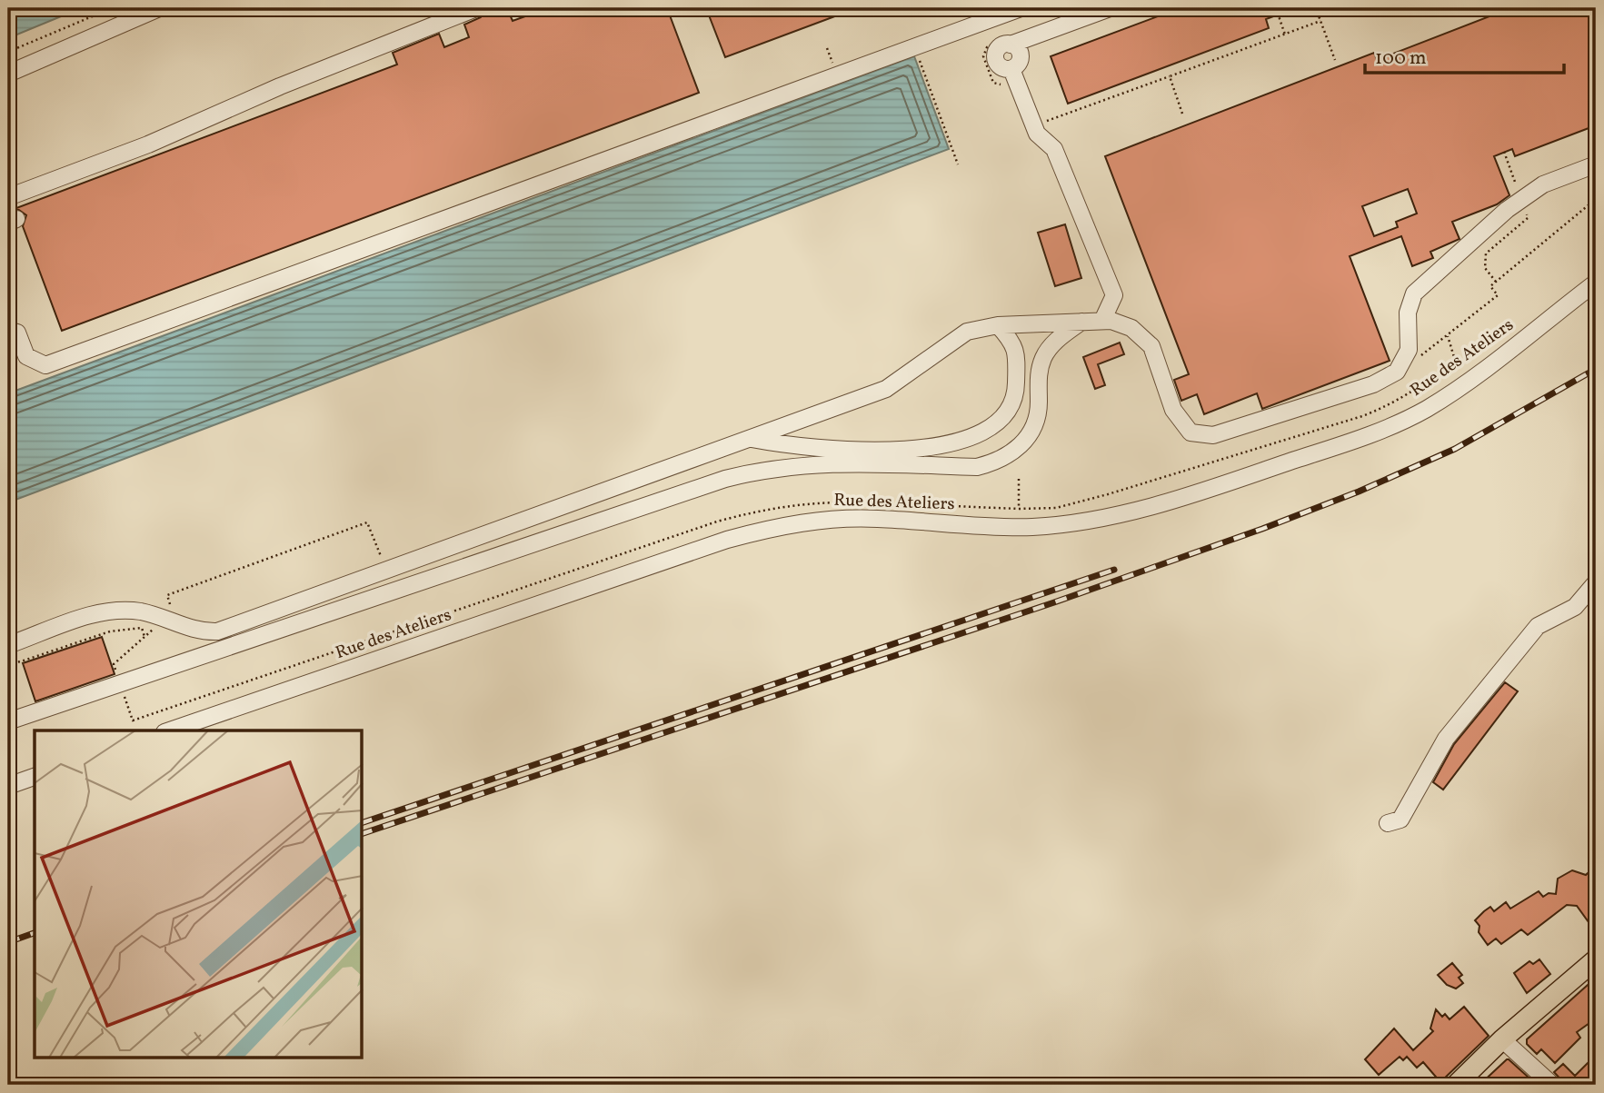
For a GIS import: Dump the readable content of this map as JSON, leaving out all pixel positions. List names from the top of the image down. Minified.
{"streets":{"street":["Rue des Ateliers"]},"scale_bar":"100 m"}
